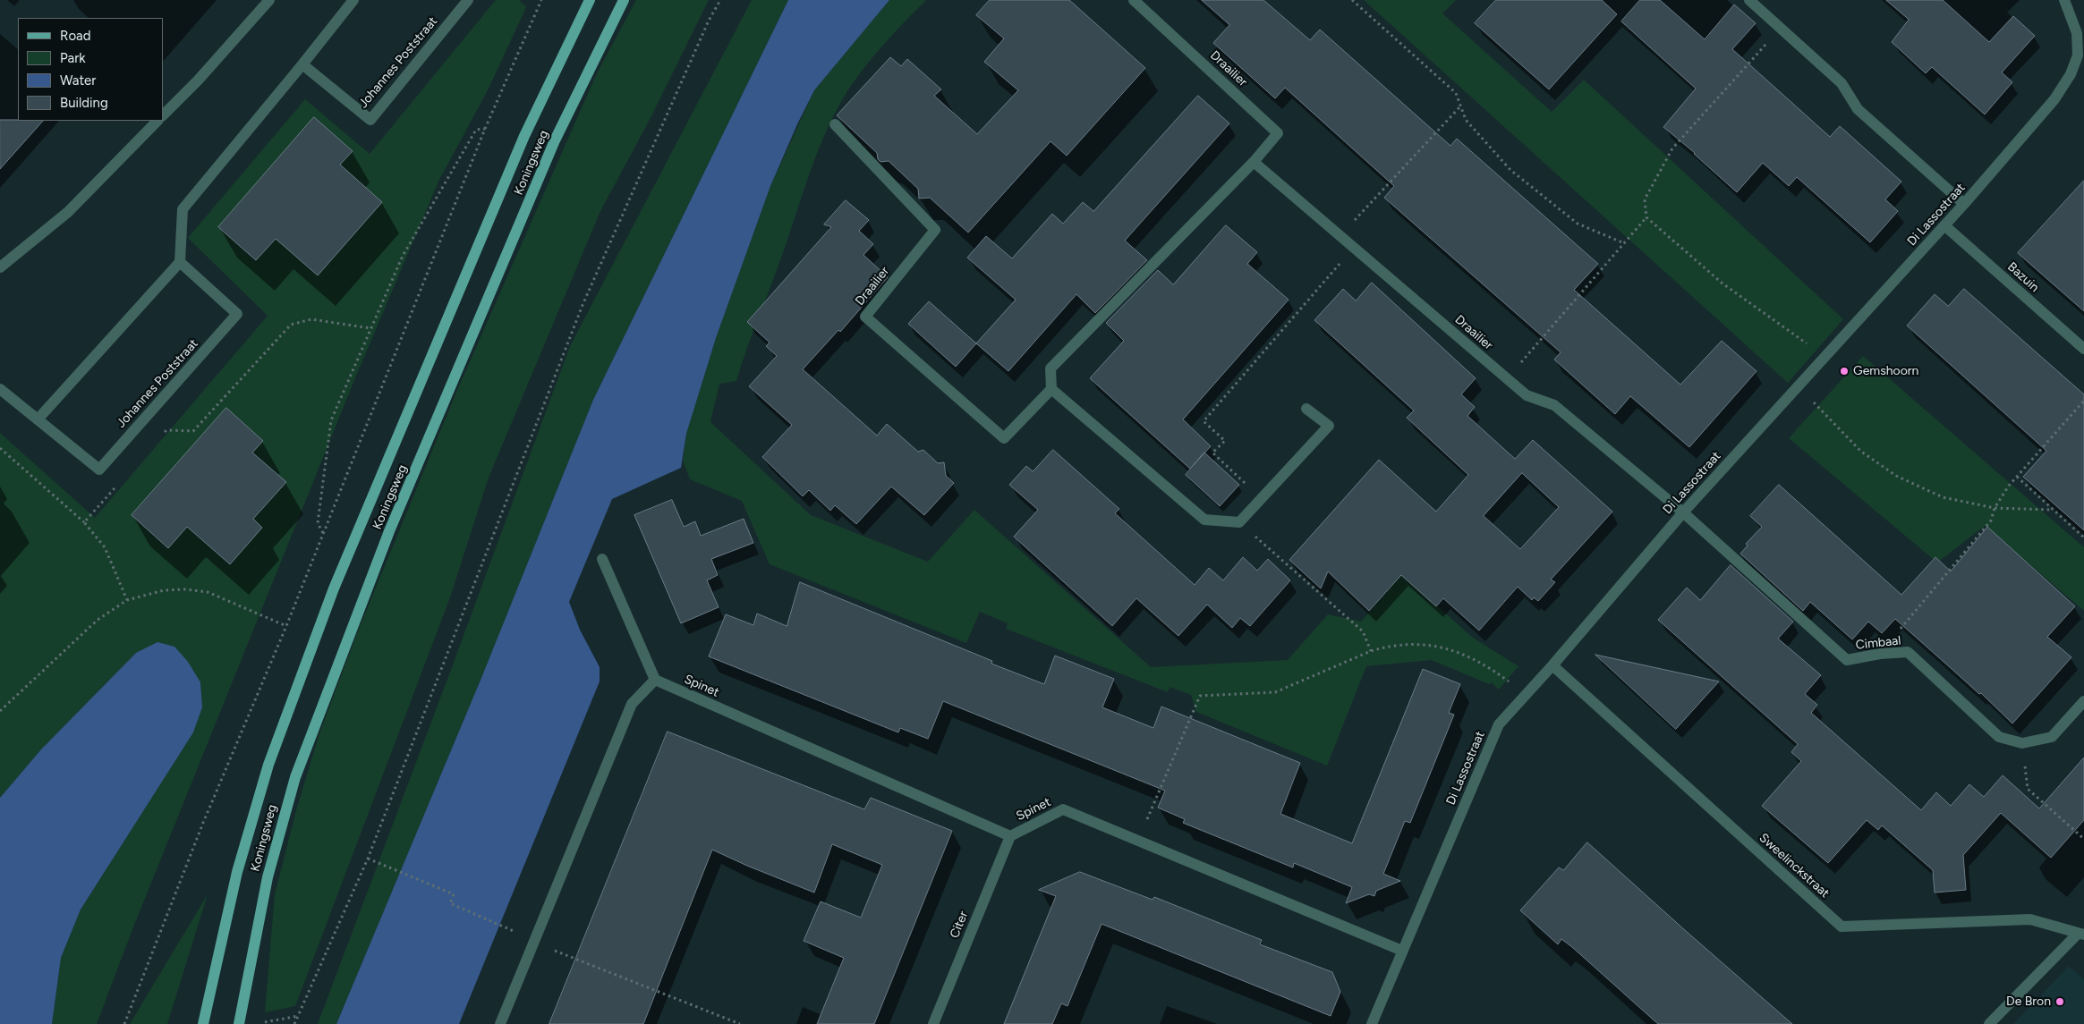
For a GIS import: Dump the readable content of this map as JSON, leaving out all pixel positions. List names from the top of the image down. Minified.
{"streets":{"main road":["Koningsweg"],"street":["Johannes Poststraat","Draailier","Di Lassostraat","Bazuin","Cimbaal","Spinet","Sweelinckstraat","Citer"]},"crossings":[["Draailier","Di Lassostraat"],["Draailier","Cimbaal"],["Di Lassostraat","Bazuin"],["Di Lassostraat","Cimbaal"],["Di Lassostraat","Spinet"],["Di Lassostraat","Sweelinckstraat"],["Spinet","Citer"]],"places":["Gemshoorn","De Bron"],"legend":["Road","Park","Water","Building"]}
